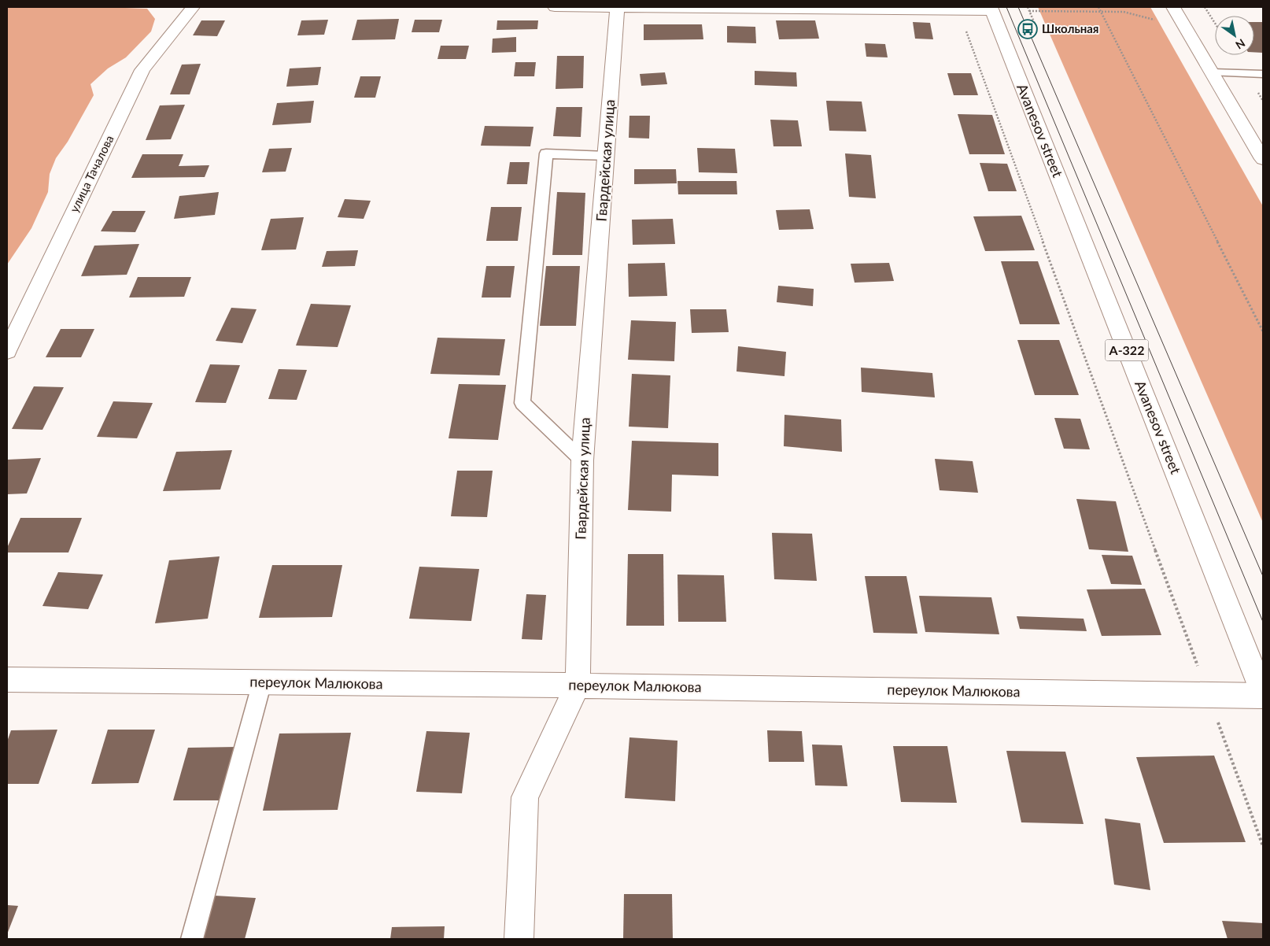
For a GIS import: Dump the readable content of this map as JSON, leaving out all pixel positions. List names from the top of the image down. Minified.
{"streets":{"main road":["Avanesov street","Гвардейская улица","улица Тачалова","А-322","переулок Малюкова"]},"crossings":[["Avanesov street","переулок Малюкова"],["Гвардейская улица","переулок Малюкова"]],"places":{"bus stop":["Школьная"]},"north":"bottom right"}
